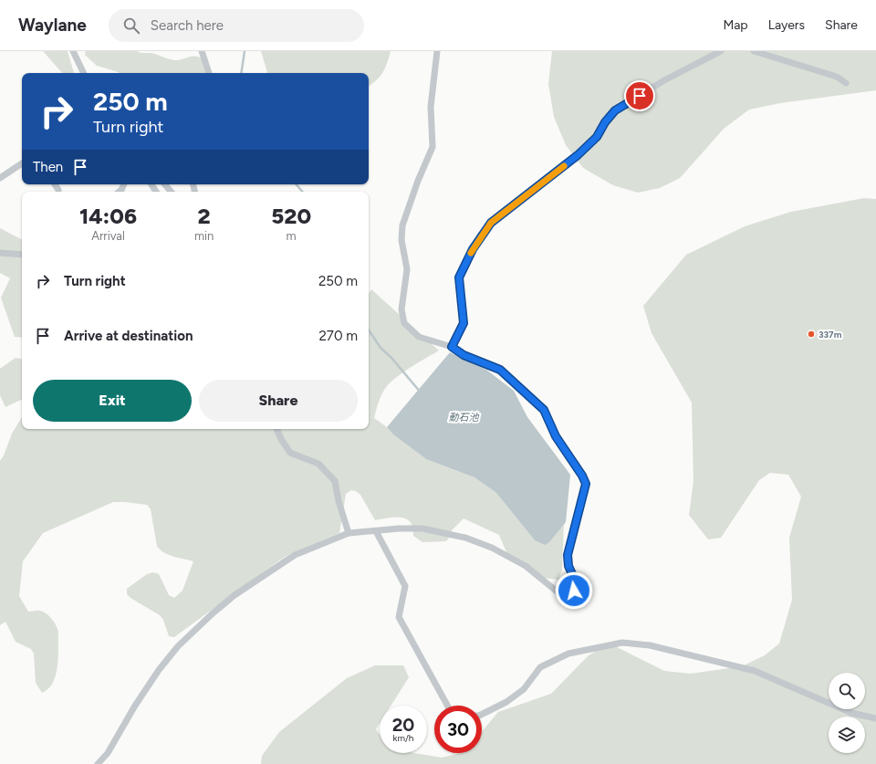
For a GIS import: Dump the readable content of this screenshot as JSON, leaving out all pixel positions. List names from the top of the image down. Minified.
{"water":["動石池"],"places":["337m"],"page":{"header":"Waylane","search":"Search here","nav":["Map","Layers","Share"],"turn":["250 m","Turn right"],"then":"Then","eta":["14:06","Arrival","2","min","520","m"],"list":[{"name":"Turn right","value":"250 m"},{"name":"Arrive at destination","value":"270 m"}],"buttons":["Exit","Share"],"speed":"20 km/h","limit":"30"}}
